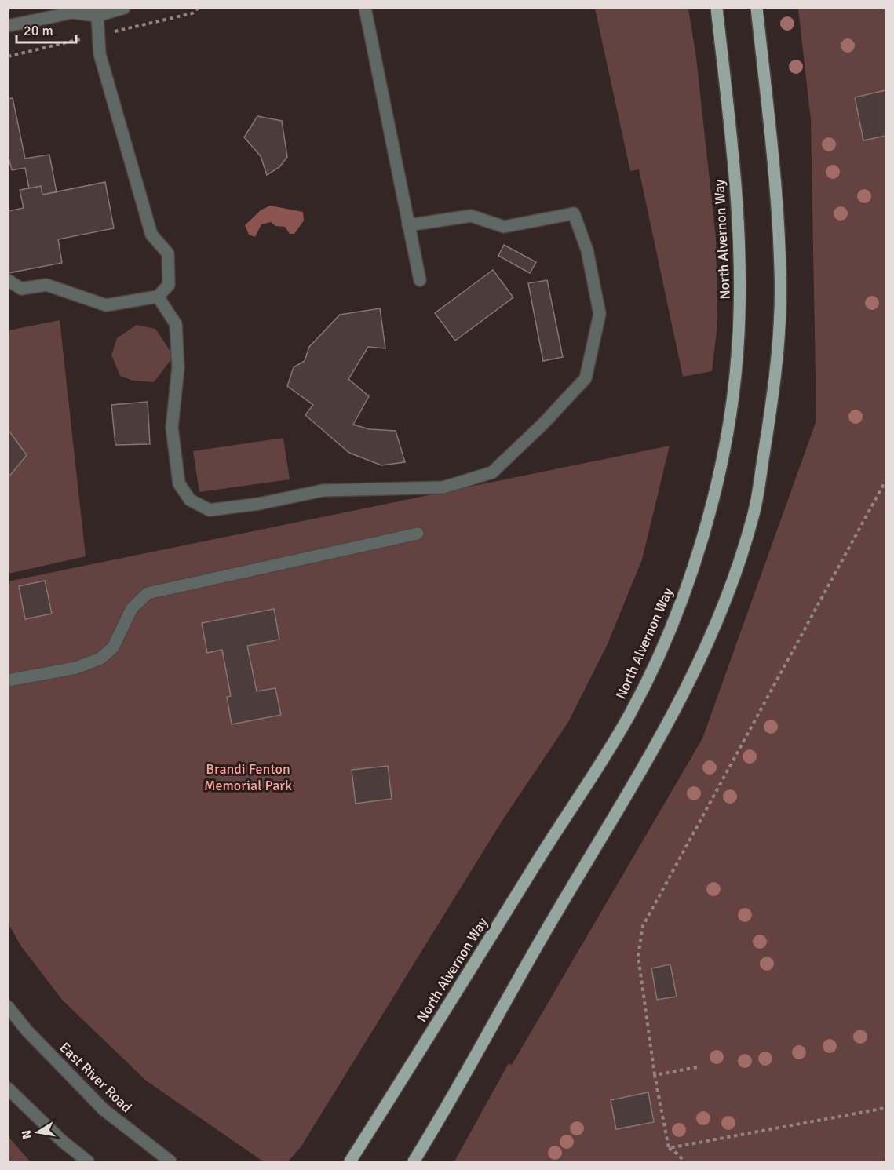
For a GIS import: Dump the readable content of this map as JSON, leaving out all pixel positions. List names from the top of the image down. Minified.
{"streets":{"main road":["North Alvernon Way"],"street":["East River Road"]},"parks":["Brandi Fenton Memorial Park"],"scale_bar":"20 m","north":"left"}
